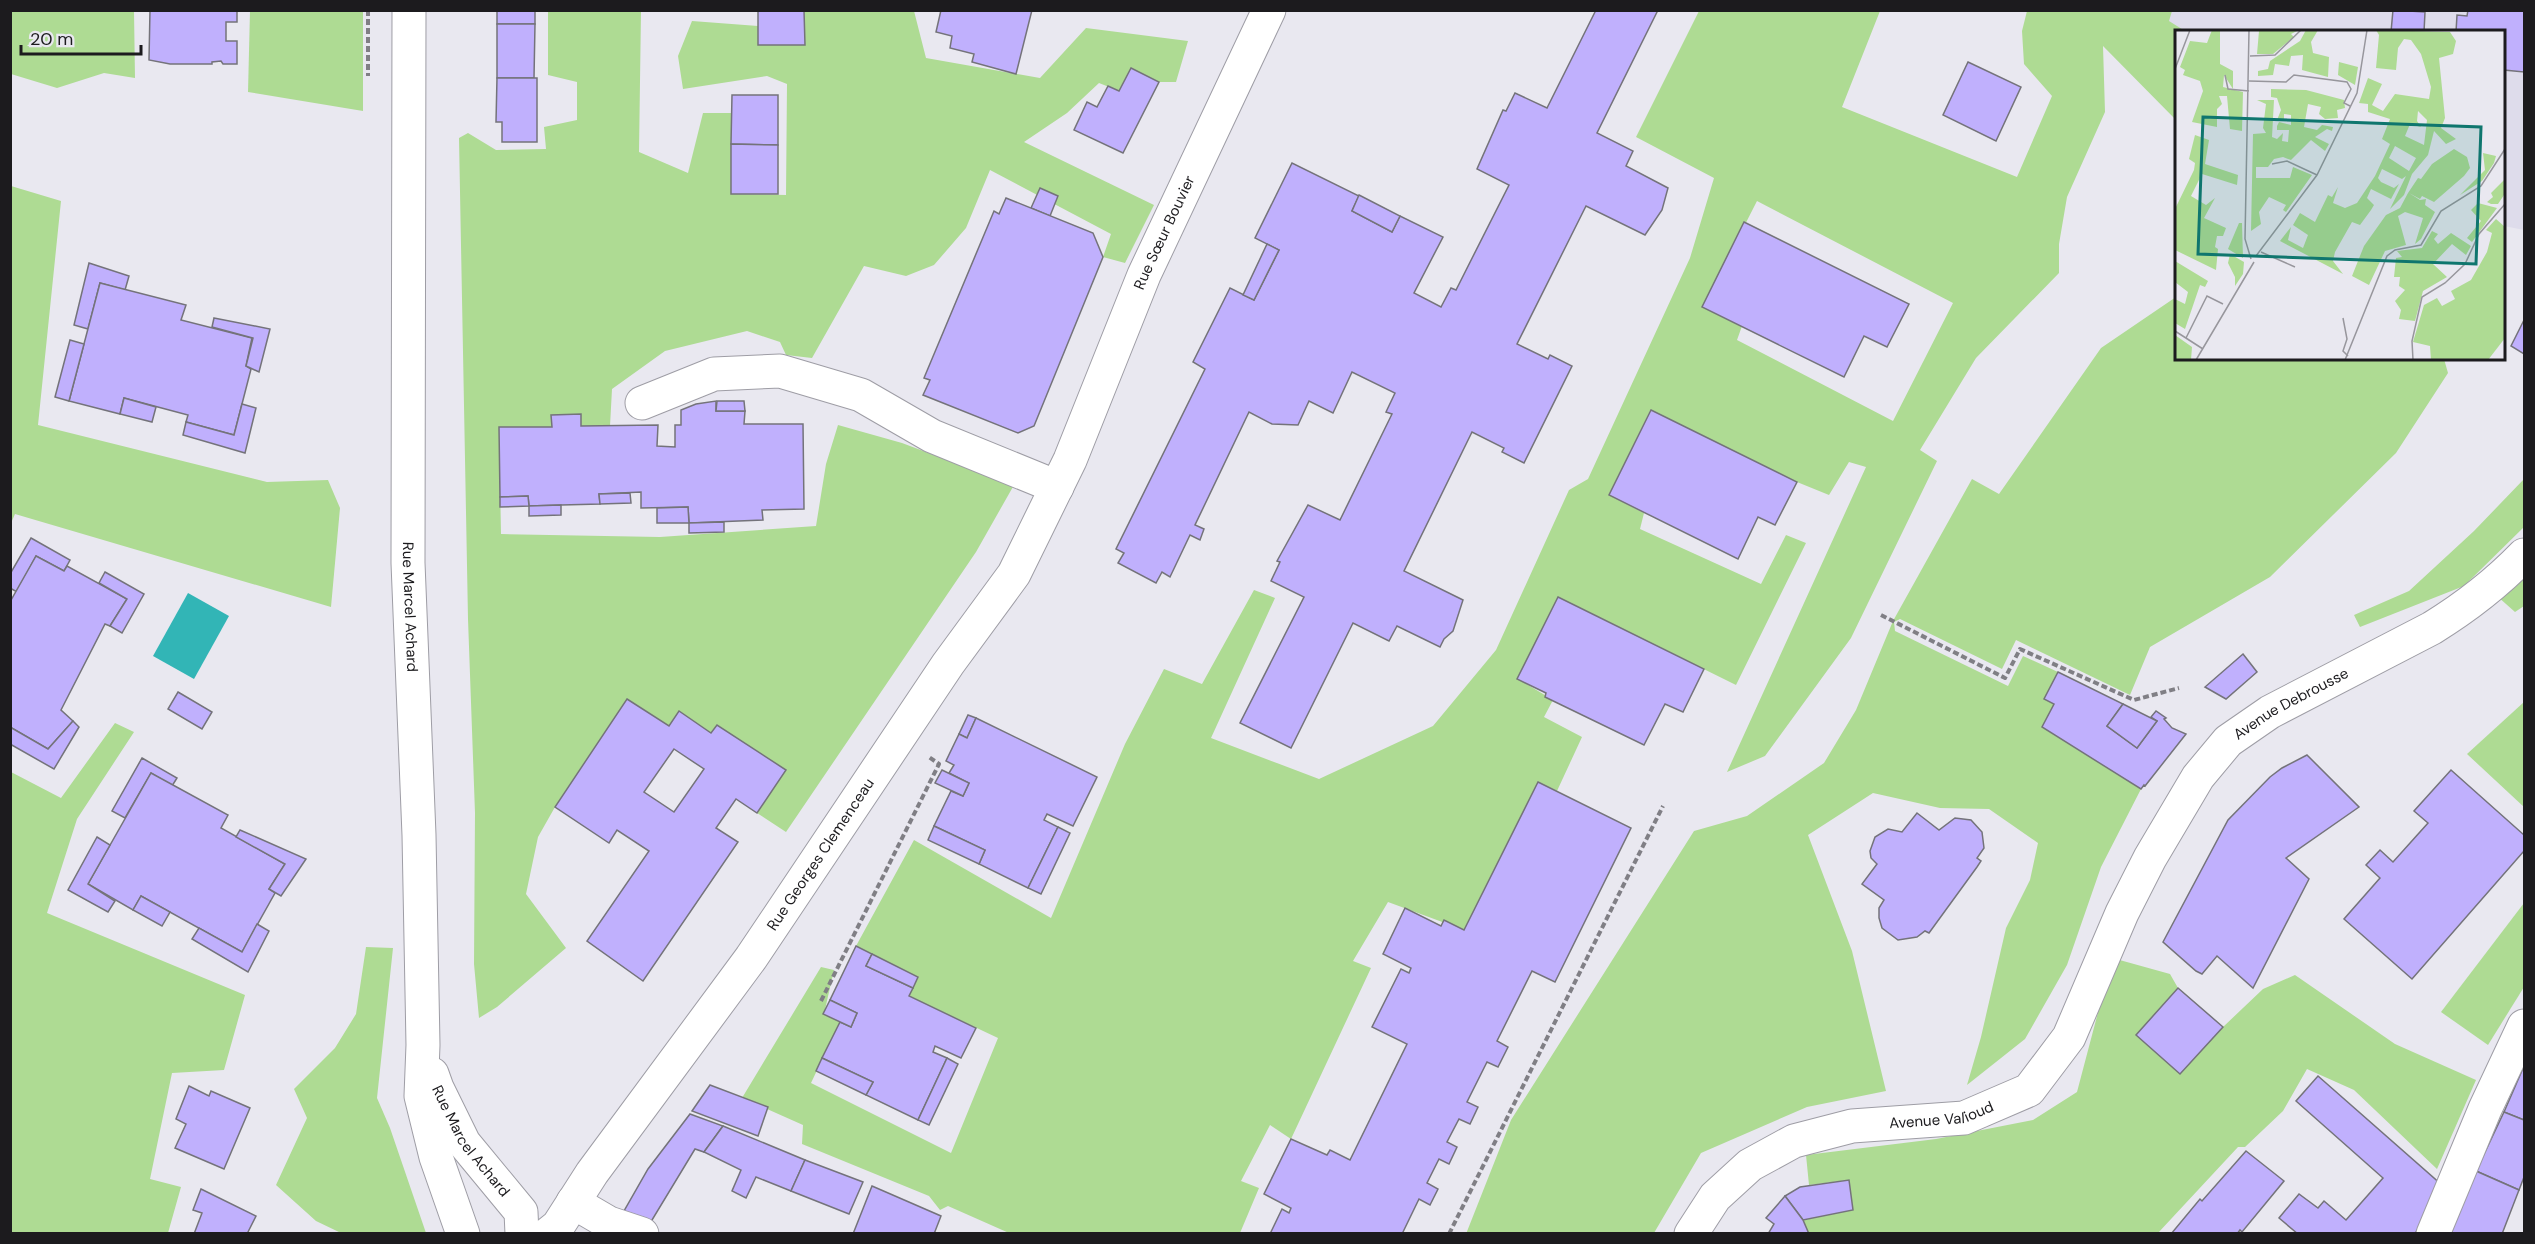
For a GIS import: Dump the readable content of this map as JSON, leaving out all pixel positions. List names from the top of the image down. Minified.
{"streets":{"street":["Rue Sœur Bouvier","Rue Marcel Achard","Avenue Debrousse","Rue Georges Clemenceau","Avenue Valioud"]},"crossings":[["Rue Sœur Bouvier","Rue Georges Clemenceau"],["Avenue Debrousse","Avenue Valioud"]],"scale_bar":"20 m"}
